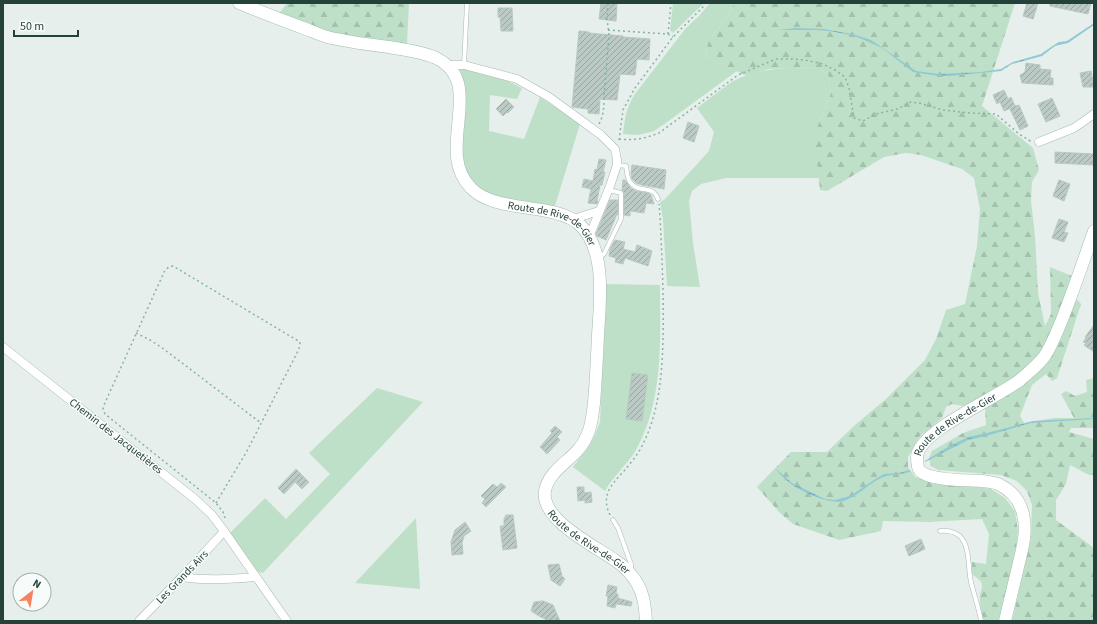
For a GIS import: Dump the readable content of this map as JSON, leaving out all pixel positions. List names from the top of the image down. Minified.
{"streets":{"main road":["Route de Rive-de-Gier"],"street":["Chemin des Jacquetières","Les Grands Airs"]},"crossings":[["Chemin des Jacquetières","Les Grands Airs"]],"scale_bar":"50 m","north":"top right"}
